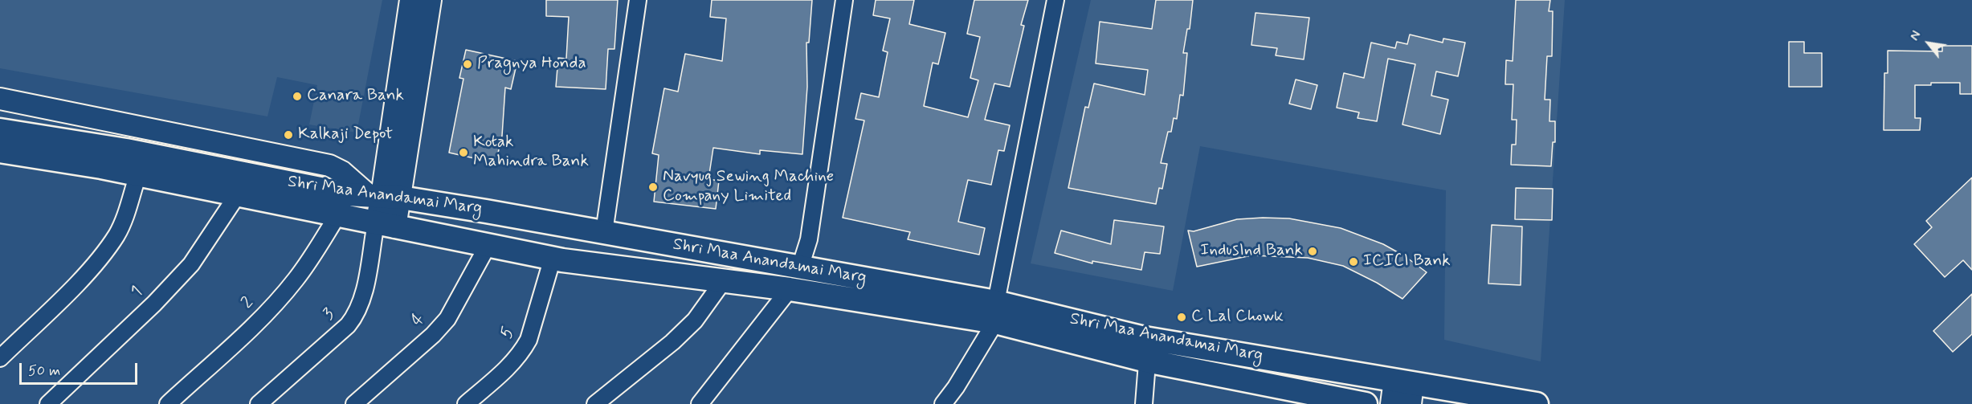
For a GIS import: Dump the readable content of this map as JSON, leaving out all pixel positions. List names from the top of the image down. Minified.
{"streets":{"main road":["Shri Maa Anandamai Marg"],"street":["1","2","3","4","5"]},"crossings":[["Shri Maa Anandamai Marg","1"],["Shri Maa Anandamai Marg","2"],["Shri Maa Anandamai Marg","3"],["Shri Maa Anandamai Marg","4"],["Shri Maa Anandamai Marg","5"]],"places":["Pragnya Honda","Canara Bank","Kalkaji Depot","Kotak Mahindra Bank","Navyug Sewing Machine Company Limited","IndusInd Bank","ICICI Bank","C Lal Chowk"],"scale_bar":"50 m","north":"top left"}
